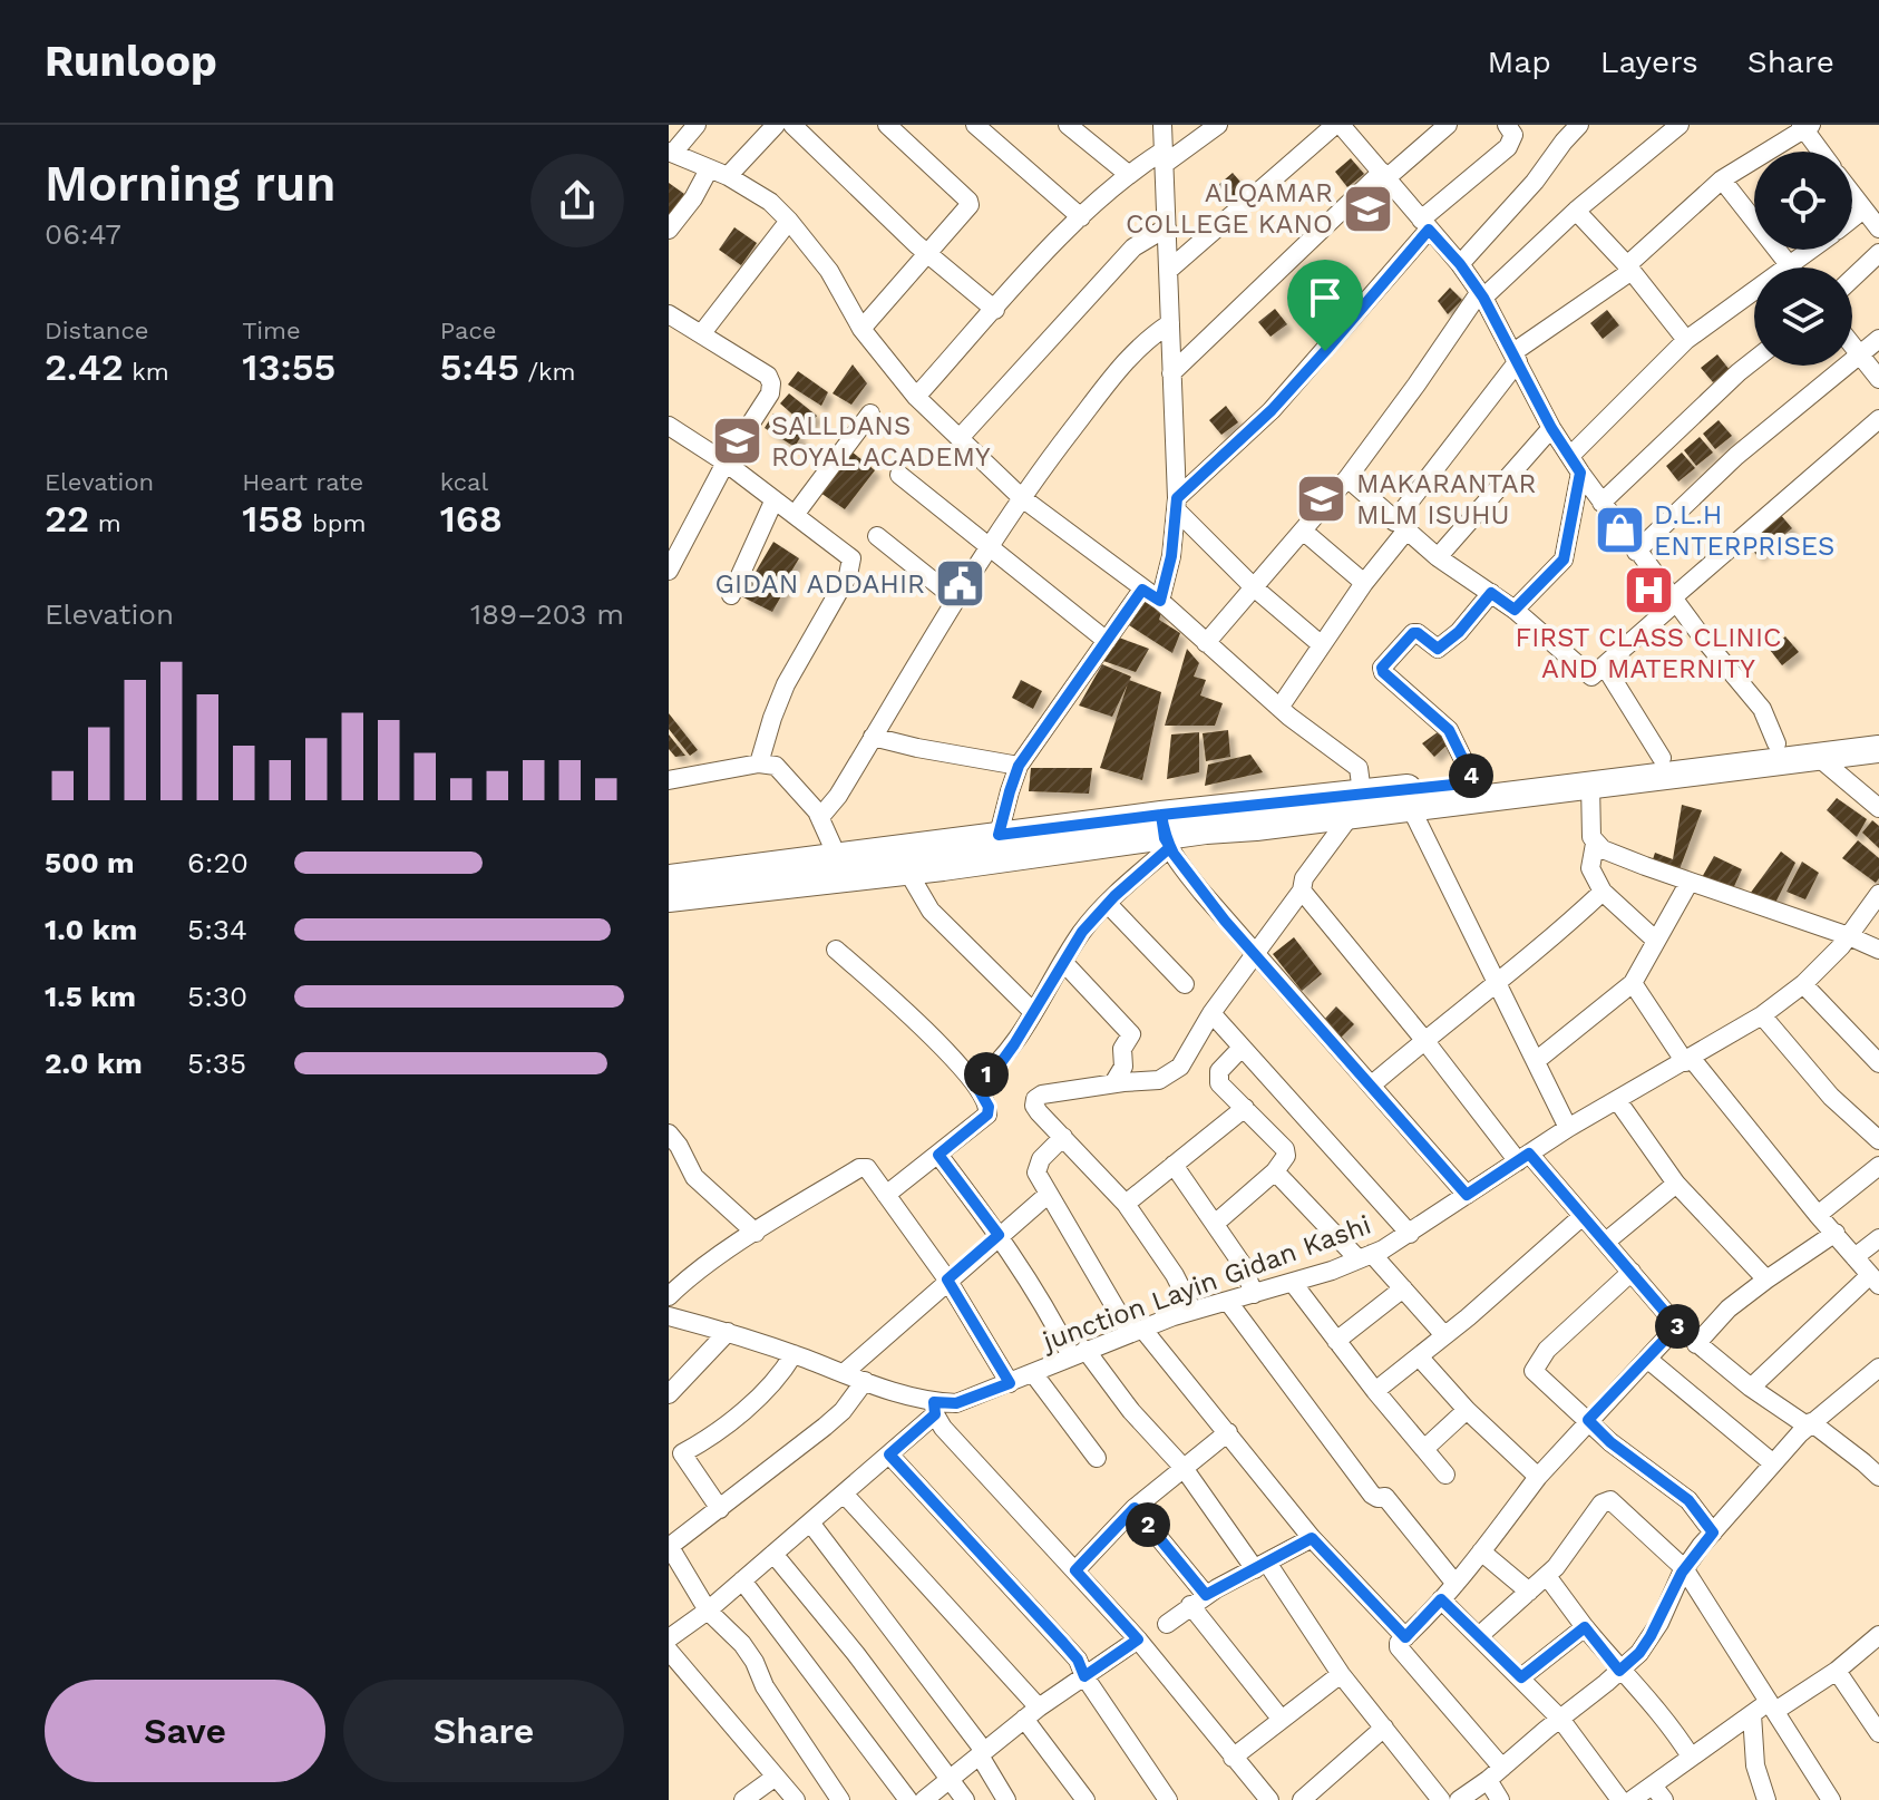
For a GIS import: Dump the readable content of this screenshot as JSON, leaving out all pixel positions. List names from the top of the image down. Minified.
{"streets":{"street":["junction Layin Gidan Kashi"]},"places":{"school or university":["ALQAMAR COLLEGE KANO","SALLDANS ROYAL ACADEMY","MAKARANTAR MLM ISUHU"],"shop":["D.L.H ENTERPRISES"],"public building":["GIDAN ADDAHIR"],"hospital":["FIRST CLASS CLINIC AND MATERNITY"]},"page":{"header":"Runloop","nav":["Map","Layers","Share"],"heading":["Morning run","06:47"],"stats":[["Distance","2.42 km"],["Time","13:55"],["Pace","5:45 /km"],["Elevation","22 m"],["Heart rate","158 bpm"],["kcal","168"]],"chart":["Elevation","189–203 m"],"pins":["4","1","3","2"],"list":[{"name":"500 m","note":"6:20"},{"name":"1.0 km","note":"5:34"},{"name":"1.5 km","note":"5:30"},{"name":"2.0 km","note":"5:35"}],"buttons":["Save","Share"]}}
